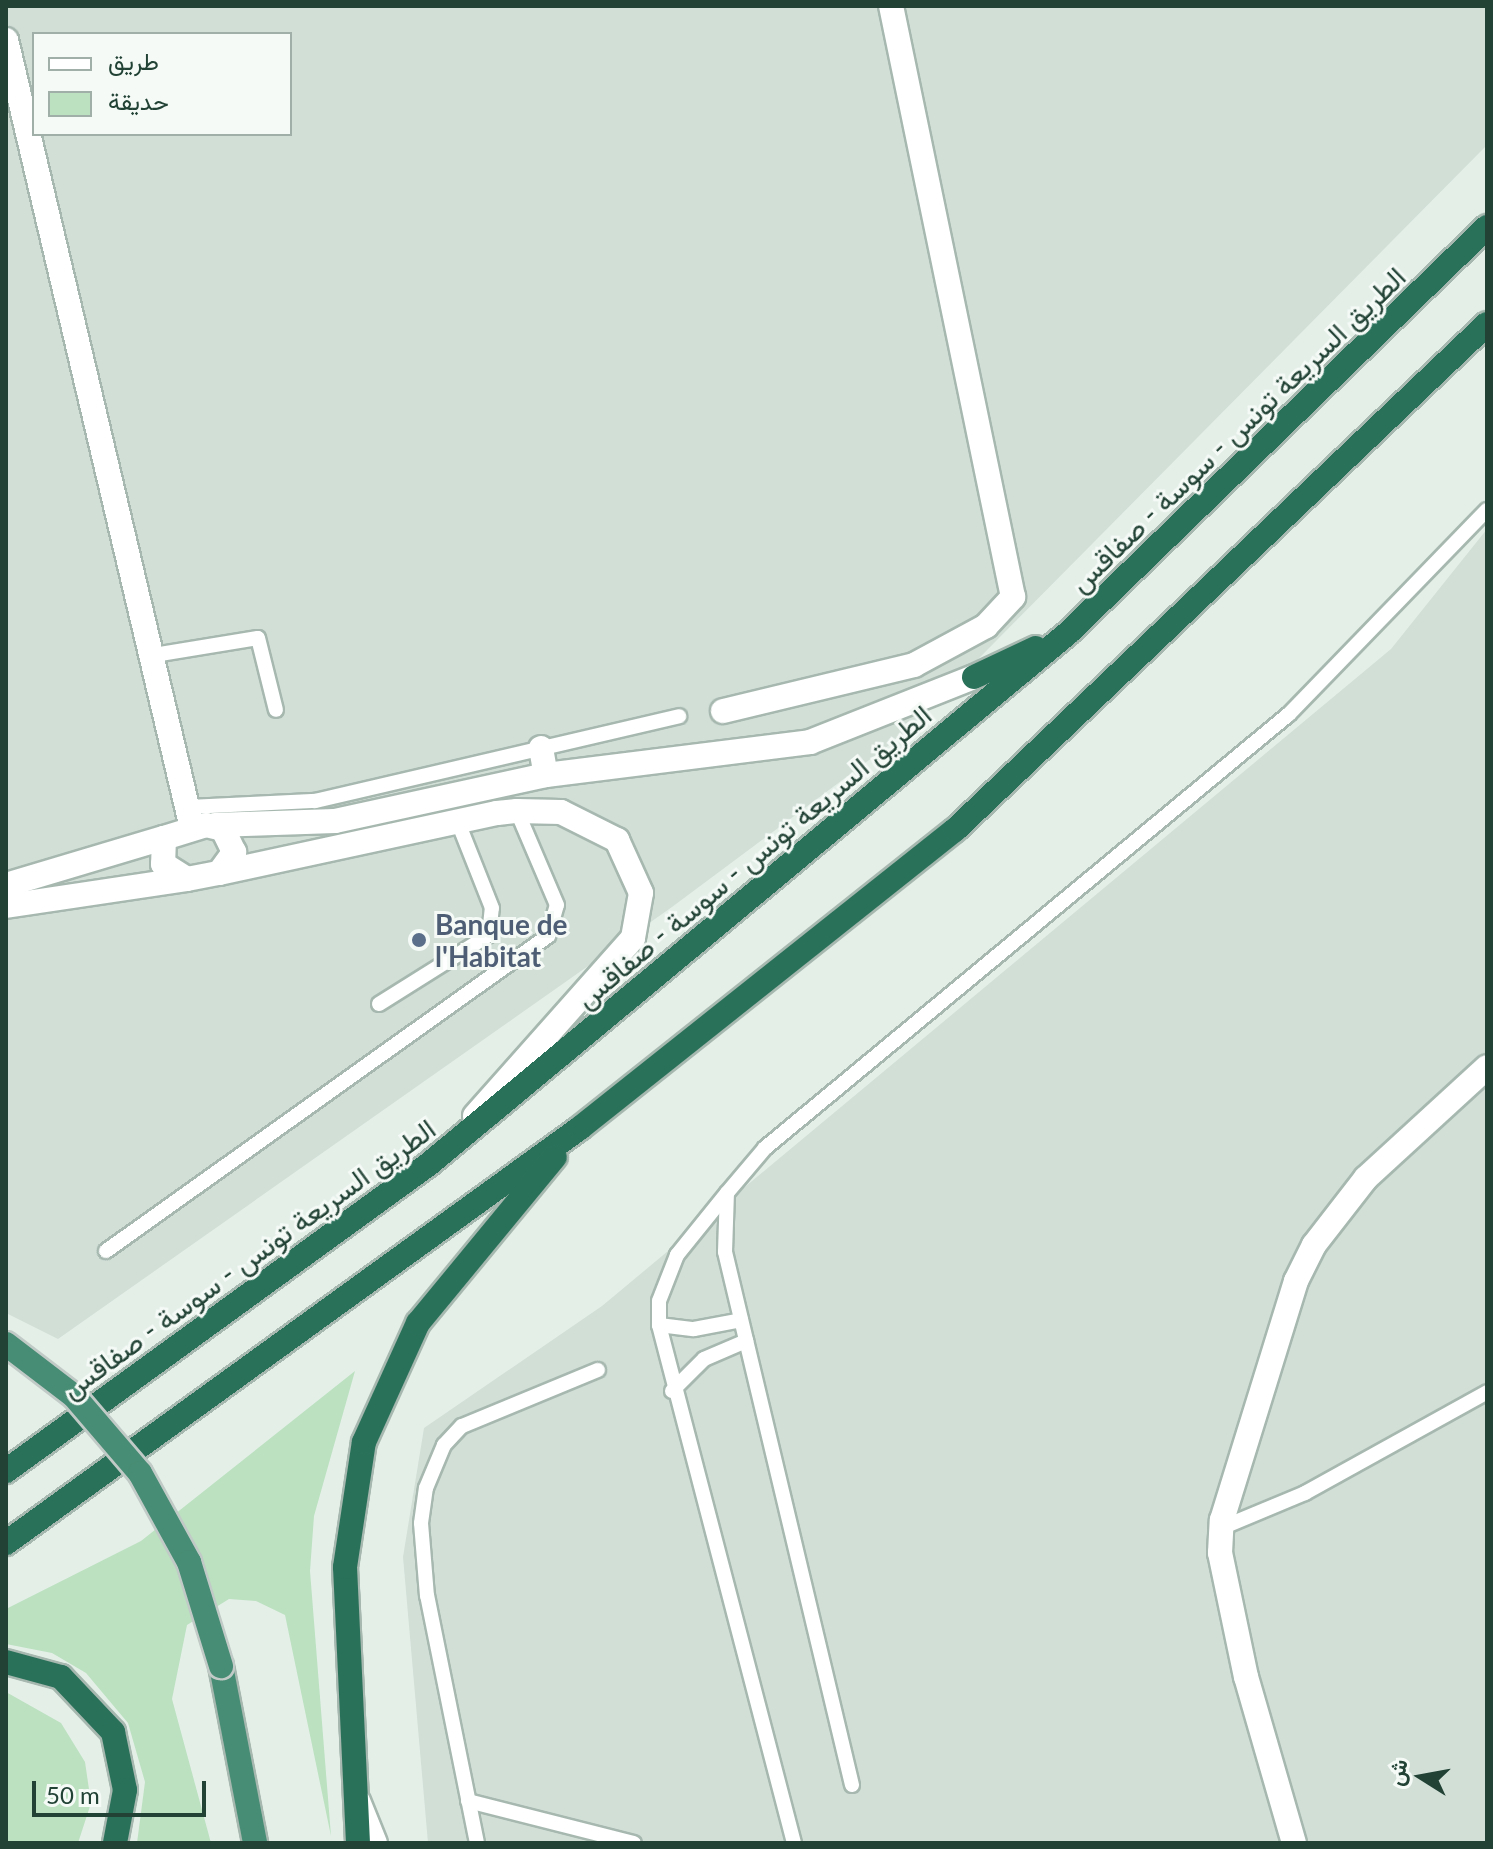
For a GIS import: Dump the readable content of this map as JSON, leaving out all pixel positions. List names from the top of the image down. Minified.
{"streets":{"highway":["الطريق السريعة تونس - سوسة - صفاقس"]},"places":["Banque de l'Habitat"],"legend":["طريق","حديقة"],"scale_bar":"50 m","north":"left"}
